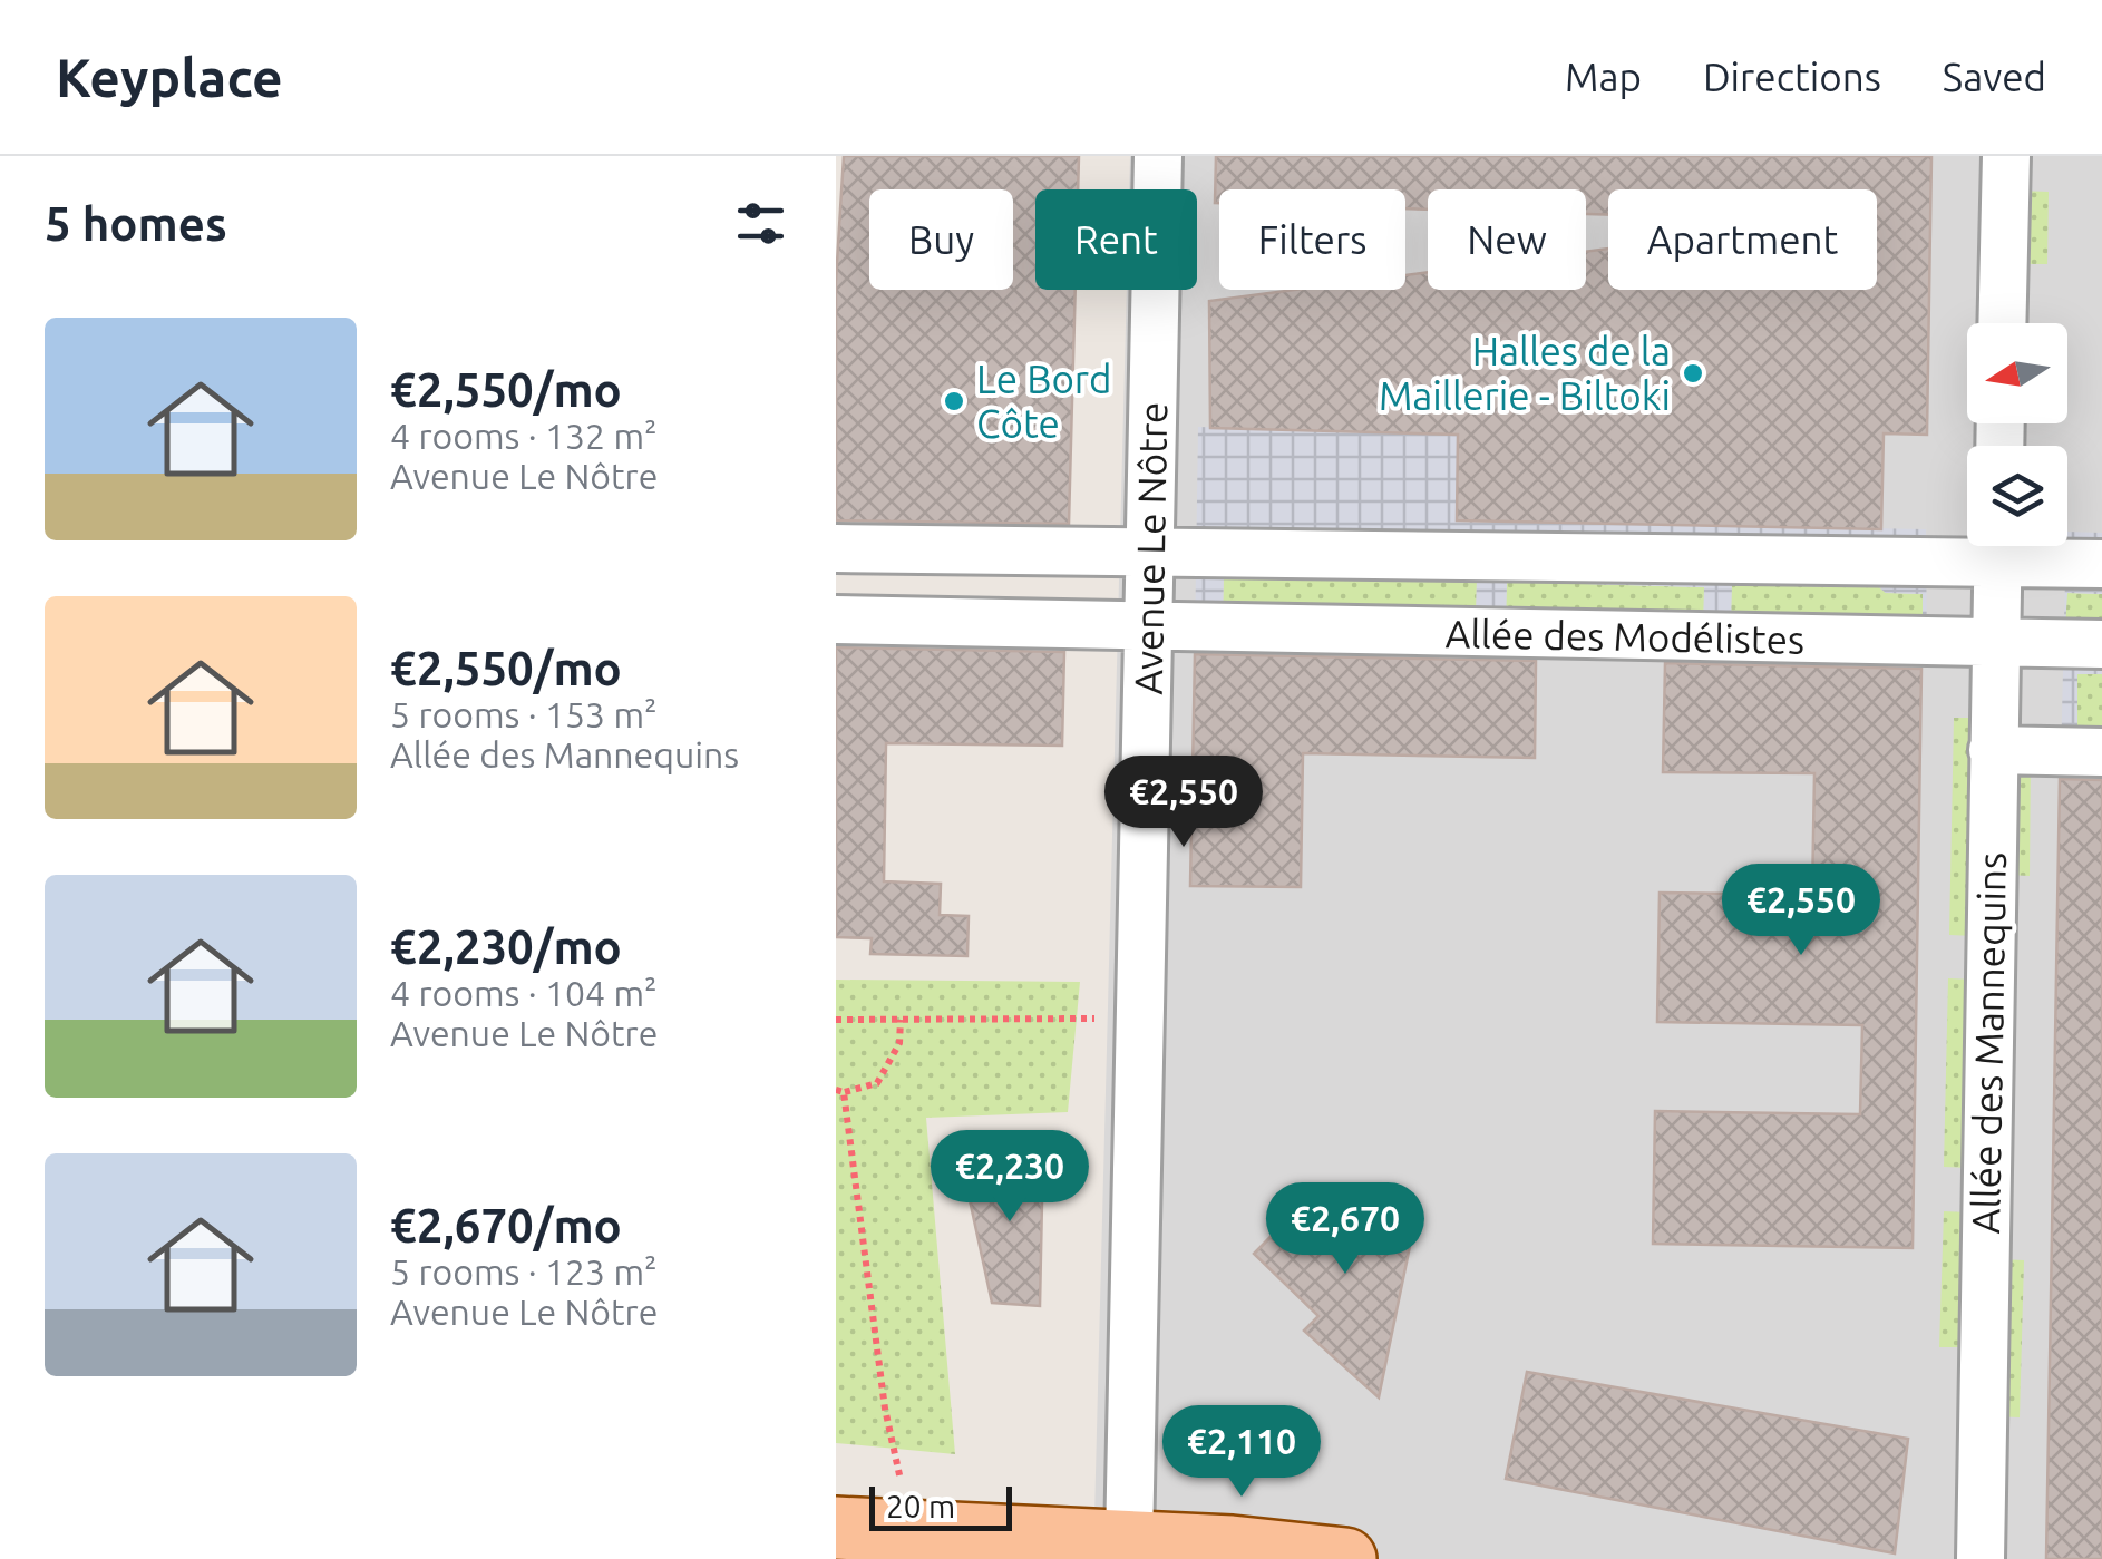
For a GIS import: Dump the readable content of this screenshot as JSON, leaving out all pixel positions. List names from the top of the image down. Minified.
{"streets":{"street":["Avenue Le Nôtre","Allée des Modélistes","Allée des Mannequins"]},"crossings":[["Avenue Le Nôtre","Allée des Modélistes"],["Allée des Modélistes","Allée des Mannequins"]],"places":["Halles de la Maillerie - Biltoki","Le Bord Côte"],"scale_bar":"20 m","north":"left","page":{"header":"Keyplace","nav":["Map","Directions","Saved"],"heading":"5 homes","chip":["Buy","Rent","Filters","New","Apartment"],"list":[{"name":"€2,550/mo","note":"4 rooms · 132 m² · Avenue Le Nôtre"},{"name":"€2,550/mo","note":"5 rooms · 153 m² · Allée des Mannequins"},{"name":"€2,230/mo","note":"4 rooms · 104 m² · Avenue Le Nôtre"},{"name":"€2,670/mo","note":"5 rooms · 123 m² · Avenue Le Nôtre"}],"price":["€2,550","€2,550","€2,230","€2,670","€2,110"],"scale":"20 m"}}
